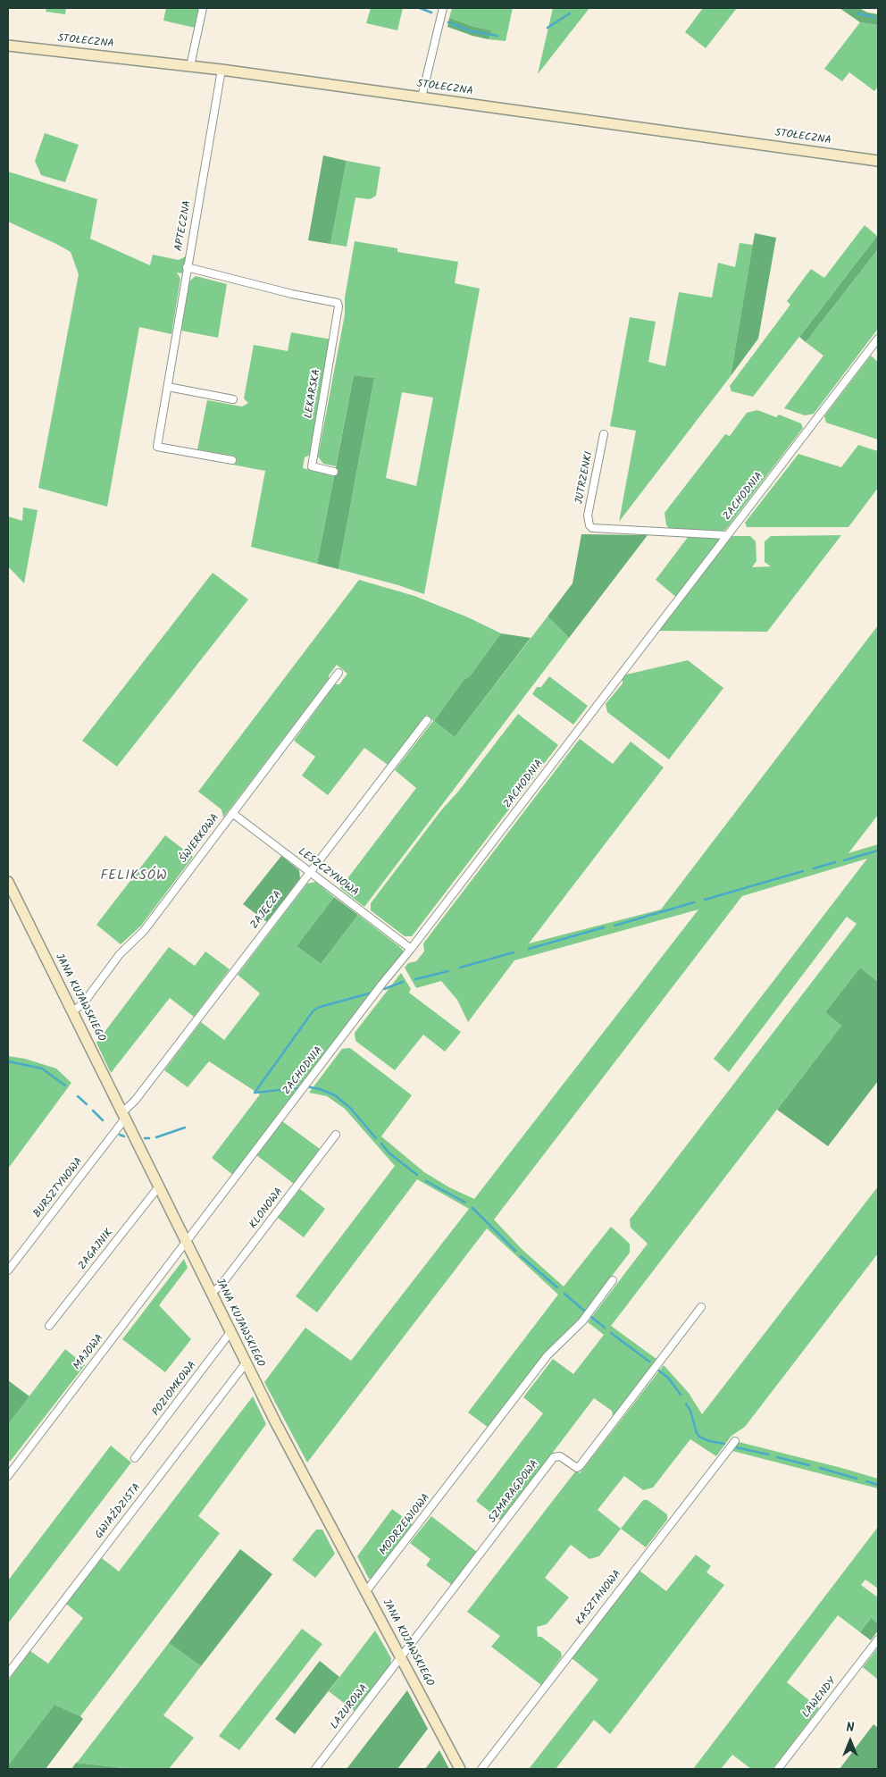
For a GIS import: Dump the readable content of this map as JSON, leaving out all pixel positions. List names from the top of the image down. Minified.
{"streets":{"main road":["STOŁECZNA","JANA KUJAWSKIEGO"],"street":["APTECZNA","LEKARSKA","JUTRZENKI","ZACHODNIA","ŚWIERKOWA","LESZCZYNOWA","ZAJĘCZA","BURSZTYNOWA","KLONOWA","ZAGAJNIK","MAJOWA","POZIOMKOWA","SZMARAGDOWA","GWIAŹDZISTA","MODRZEWIOWA","KASZTANOWA","LAWENDY","LAZUROWA"]},"crossings":[["STOŁECZNA","APTECZNA"],["APTECZNA","LEKARSKA"],["JUTRZENKI","ZACHODNIA"],["ZACHODNIA","LESZCZYNOWA"],["ZACHODNIA","JANA KUJAWSKIEGO"],["ZACHODNIA","MAJOWA"],["ŚWIERKOWA","LESZCZYNOWA"],["ŚWIERKOWA","JANA KUJAWSKIEGO"],["LESZCZYNOWA","ZAJĘCZA"],["ZAJĘCZA","JANA KUJAWSKIEGO"],["ZAJĘCZA","BURSZTYNOWA"],["JANA KUJAWSKIEGO","BURSZTYNOWA"],["JANA KUJAWSKIEGO","KLONOWA"],["JANA KUJAWSKIEGO","ZAGAJNIK"],["JANA KUJAWSKIEGO","MAJOWA"],["JANA KUJAWSKIEGO","POZIOMKOWA"],["JANA KUJAWSKIEGO","SZMARAGDOWA"],["JANA KUJAWSKIEGO","GWIAŹDZISTA"],["JANA KUJAWSKIEGO","MODRZEWIOWA"],["JANA KUJAWSKIEGO","LAZUROWA"],["SZMARAGDOWA","LAZUROWA"]],"districts":["FELIKSÓW"],"north":"top"}
